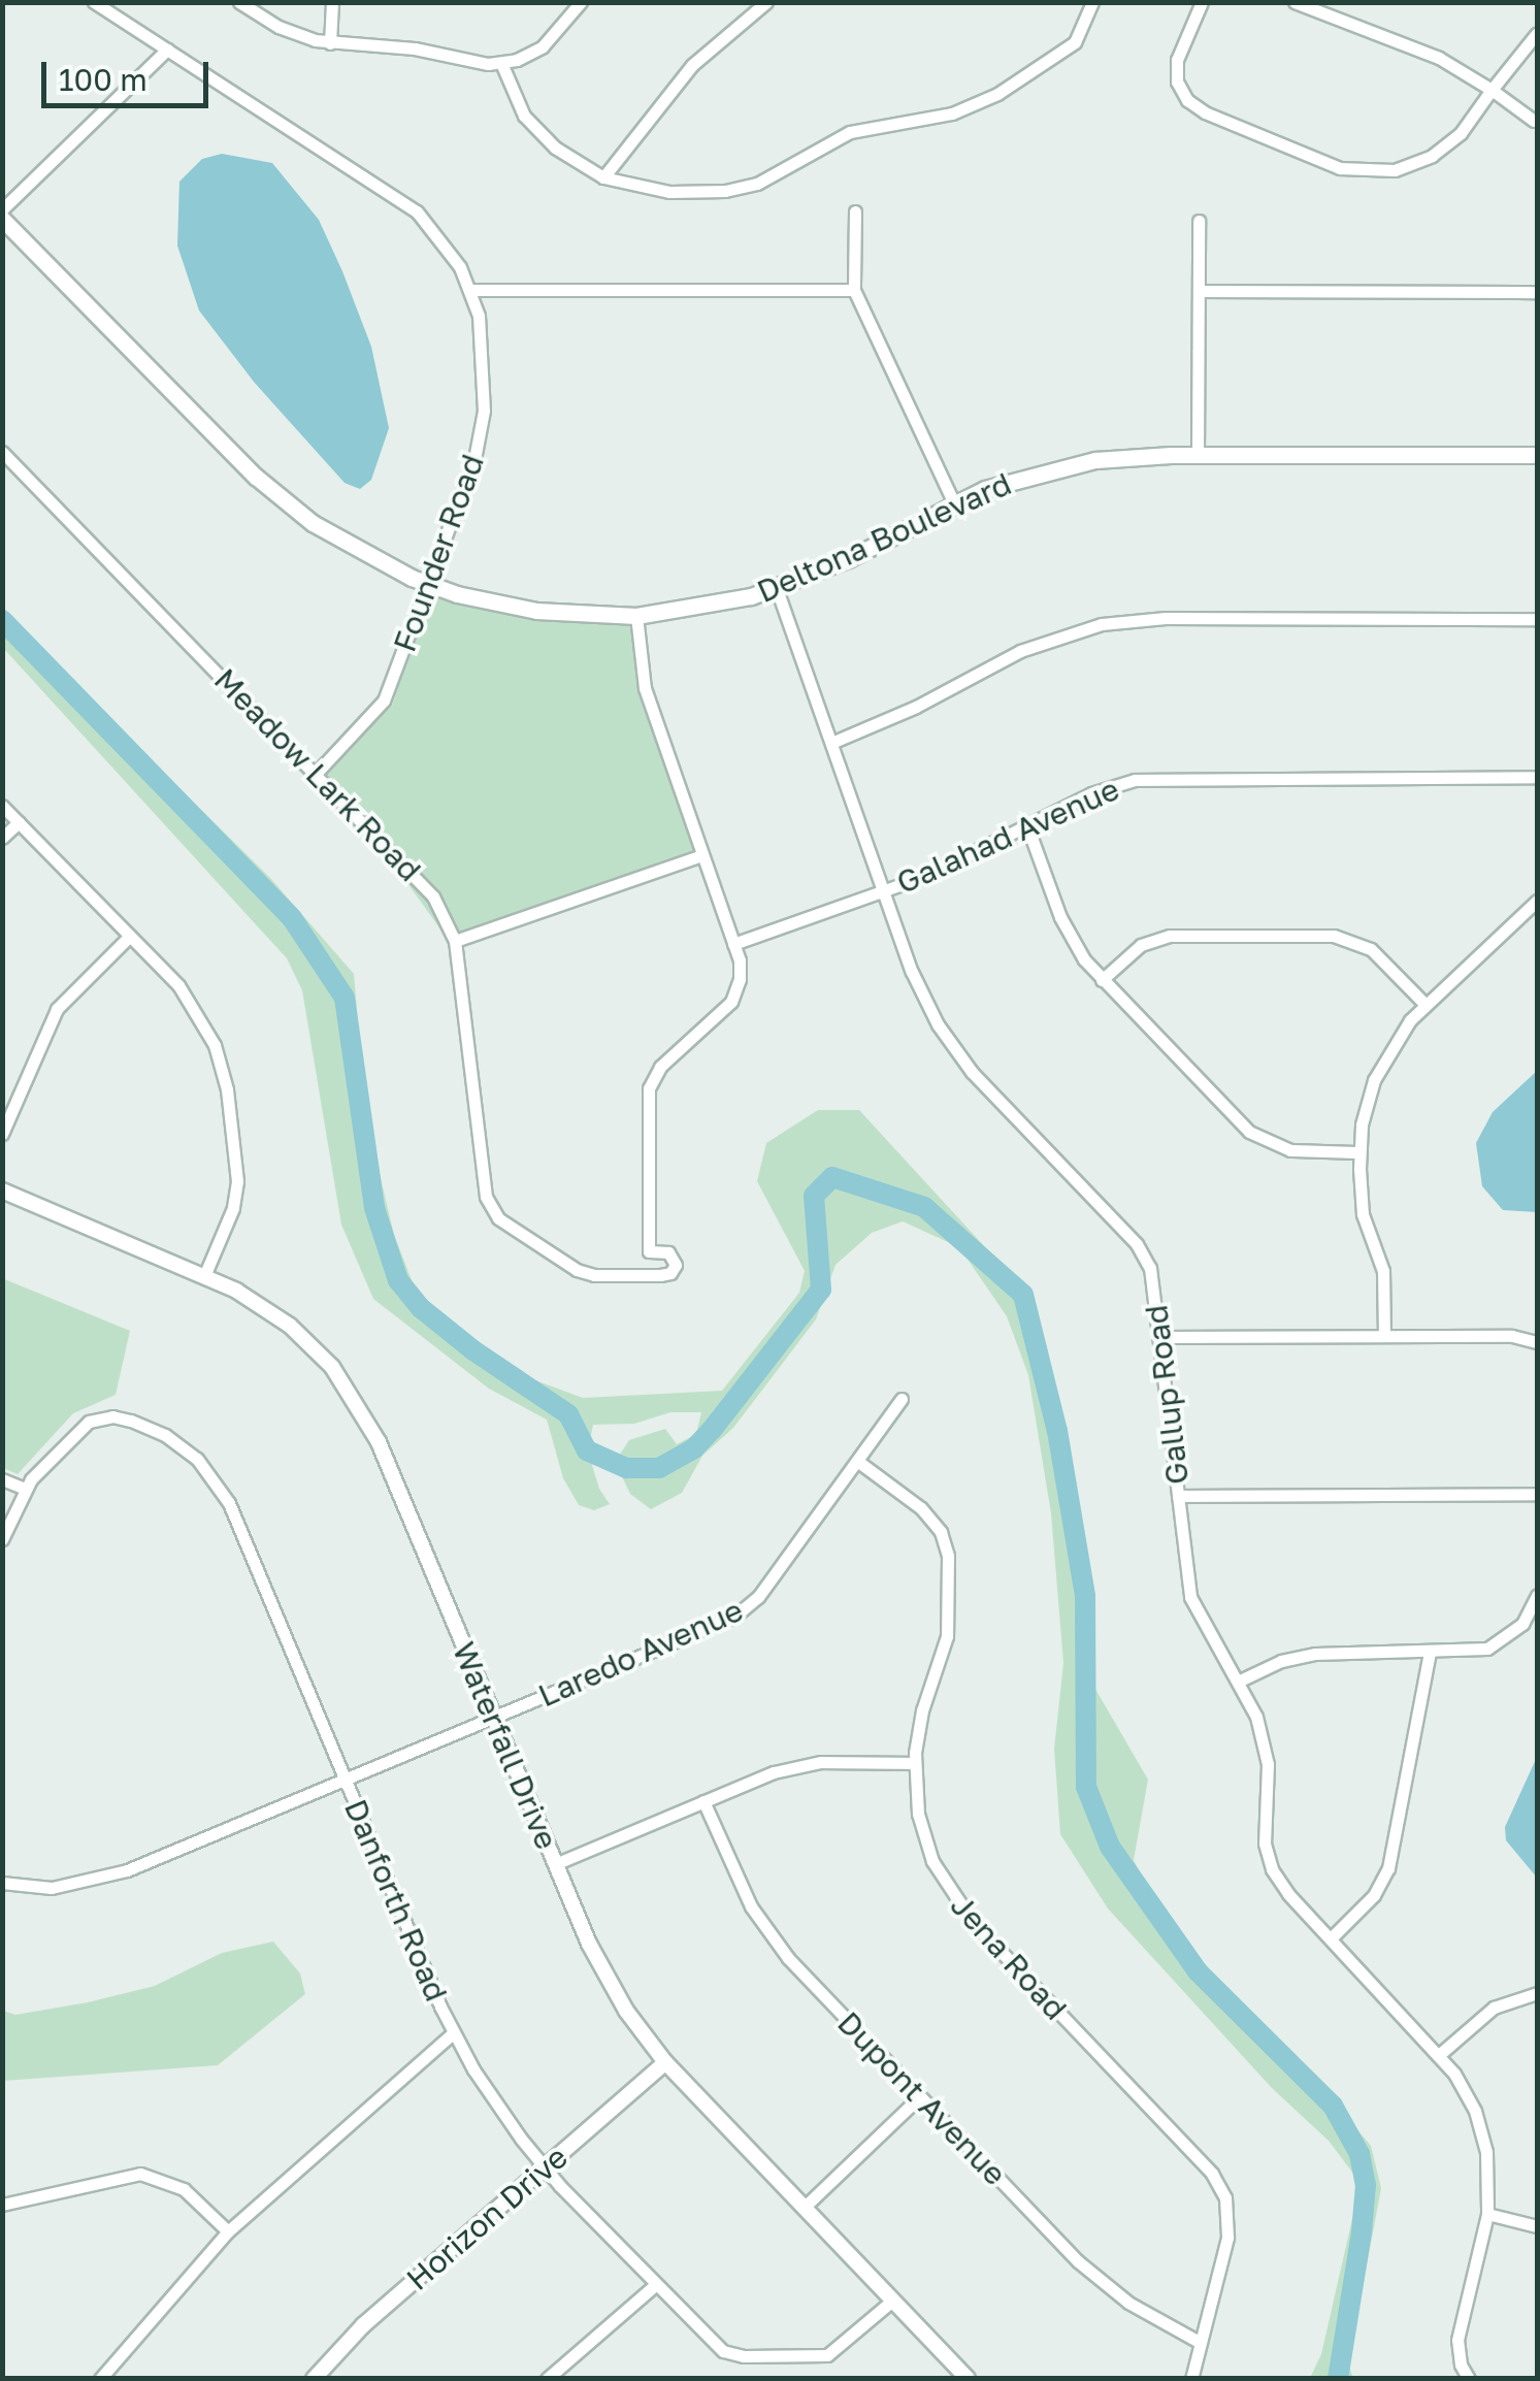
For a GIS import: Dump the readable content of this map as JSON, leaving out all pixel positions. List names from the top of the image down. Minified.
{"streets":{"main road":["Deltona Boulevard"],"street":["Founder Road","Meadow Lark Road","Galahad Avenue","Gallup Road","Laredo Avenue","Waterfall Drive","Danforth Road","Jena Road","Dupont Avenue","Horizon Drive"]},"crossings":[["Deltona Boulevard","Founder Road"],["Deltona Boulevard","Gallup Road"],["Founder Road","Meadow Lark Road"],["Meadow Lark Road","Galahad Avenue"],["Galahad Avenue","Gallup Road"],["Laredo Avenue","Waterfall Drive"],["Laredo Avenue","Danforth Road"],["Laredo Avenue","Jena Road"],["Waterfall Drive","Danforth Road"],["Waterfall Drive","Horizon Drive"],["Danforth Road","Horizon Drive"],["Jena Road","Dupont Avenue"]],"scale_bar":"100 m"}
